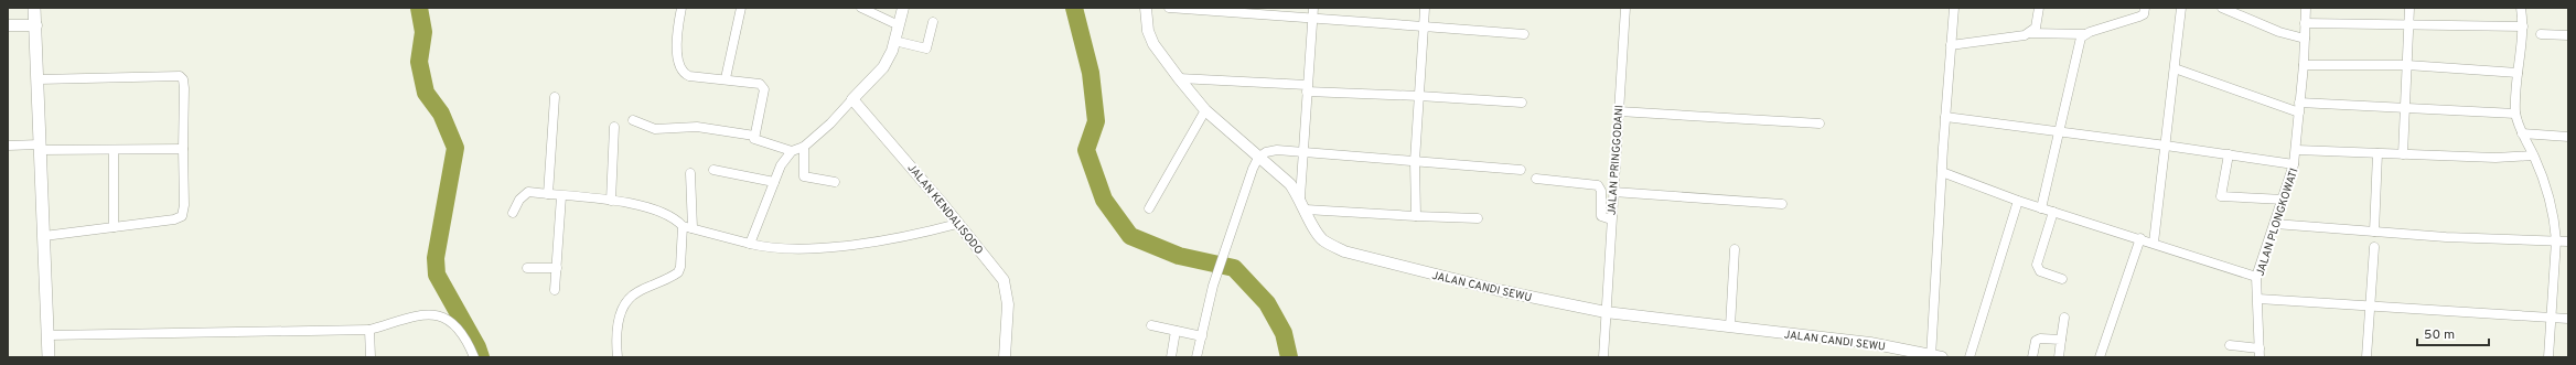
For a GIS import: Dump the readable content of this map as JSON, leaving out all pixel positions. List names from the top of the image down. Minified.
{"streets":{"street":["JALAN PRINGGODANI","JALAN KENDALISODO","JALAN PLONGKOWATI","JALAN CANDI SEWU"]},"crossings":[["JALAN PRINGGODANI","JALAN CANDI SEWU"]],"scale_bar":"50 m"}
